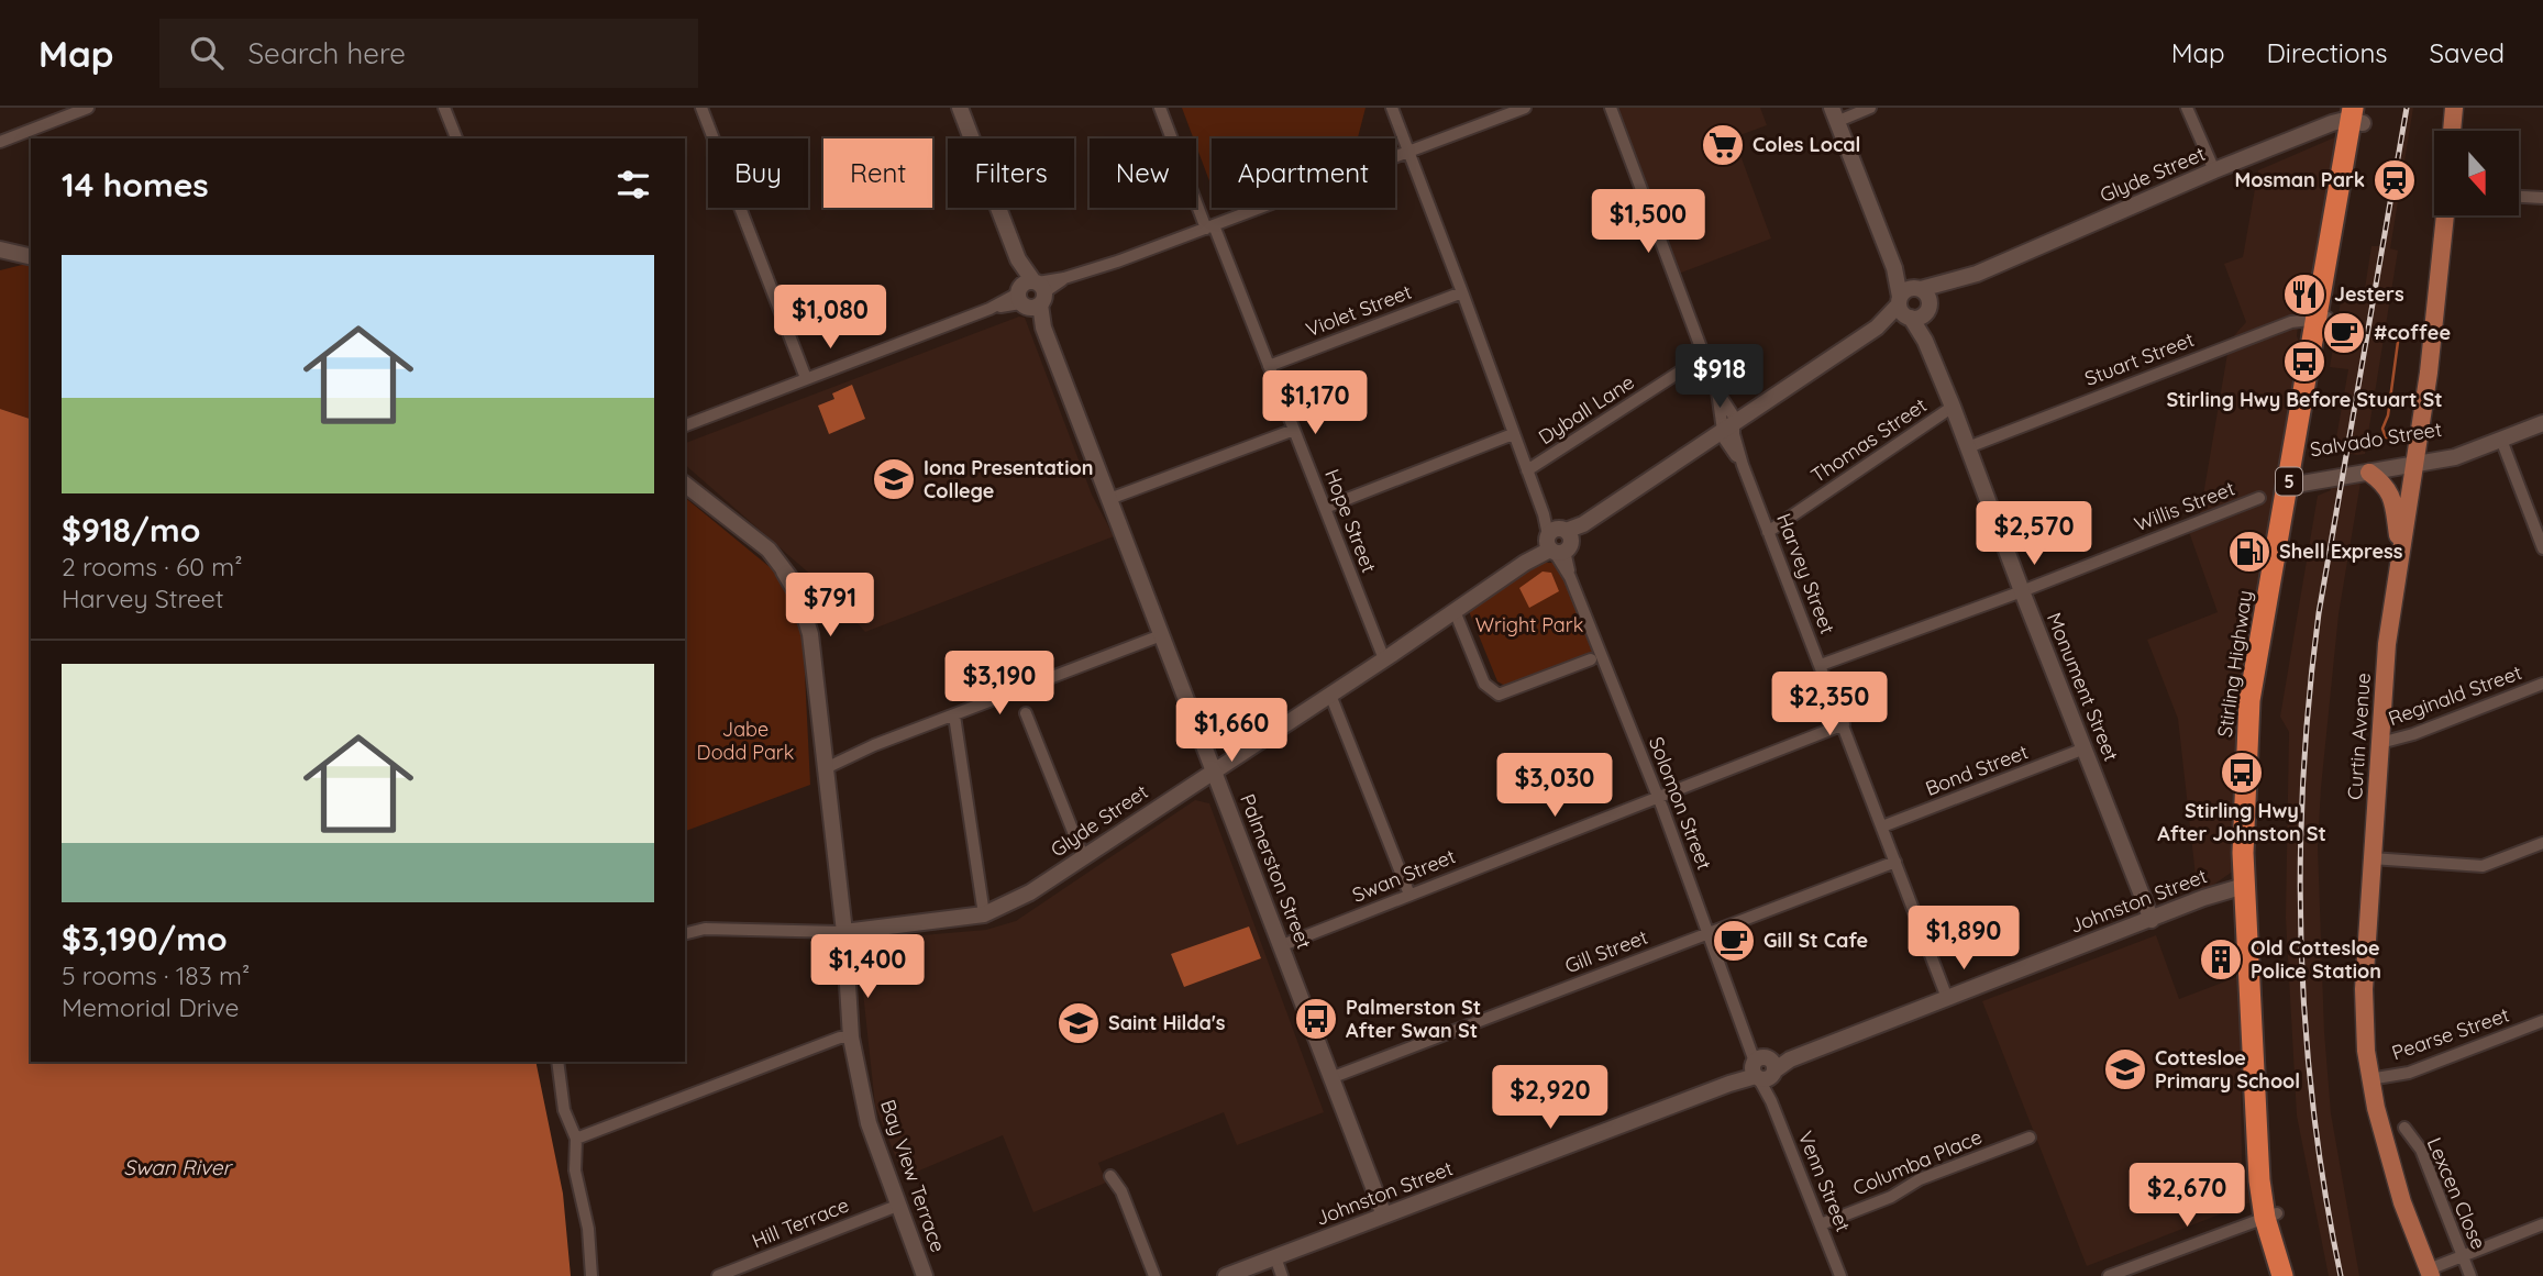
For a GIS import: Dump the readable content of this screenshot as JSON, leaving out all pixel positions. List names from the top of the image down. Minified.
{"streets":{"highway":["5","Stirling Highway"],"main road":["Curtin Avenue"],"street":["Glyde Street","Violet Street","Stuart Street","Dyball Lane","Salvado Street","Thomas Street","Willis Street","Hope Street","Harvey Street","Monument Street","Reginald Street","Bond Street","Solomon Street","Palmerston Street","Swan Street","Johnston Street","Gill Street","Pearse Street","Columba Place","Bay View Terrace","Venn Street","Lexcen Close","Hill Terrace"]},"crossings":[["Glyde Street","Hope Street"],["Glyde Street","Harvey Street"],["Glyde Street","Stirling Highway"],["Glyde Street","Monument Street"],["Glyde Street","Solomon Street"],["Glyde Street","Palmerston Street"],["Glyde Street","Bay View Terrace"],["Violet Street","Hope Street"],["Violet Street","Solomon Street"],["Stuart Street","Stirling Highway"],["Stuart Street","Monument Street"],["Dyball Lane","Harvey Street"],["Dyball Lane","Solomon Street"],["Salvado Street","Stirling Highway"],["Salvado Street","Curtin Avenue"],["Thomas Street","Harvey Street"],["Thomas Street","Monument Street"],["Willis Street","Harvey Street"],["Willis Street","Monument Street"],["Harvey Street","Bond Street"],["Harvey Street","Swan Street"],["Harvey Street","Johnston Street"],["Harvey Street","Gill Street"],["Stirling Highway","Johnston Street"],["Monument Street","Bond Street"],["Monument Street","Johnston Street"],["Reginald Street","Curtin Avenue"],["Curtin Avenue","Pearse Street"],["Solomon Street","Swan Street"],["Solomon Street","Johnston Street"],["Solomon Street","Gill Street"],["Solomon Street","Venn Street"],["Palmerston Street","Swan Street"],["Palmerston Street","Johnston Street"],["Palmerston Street","Gill Street"],["Johnston Street","Venn Street"],["Columba Place","Venn Street"],["Bay View Terrace","Hill Terrace"]],"water":["Swan River"],"parks":["Wright Park","Jabe Dodd Park"],"places":{"supermarket":["Coles Local"],"station":["Mosman Park"],"restaurant":["Jesters"],"cafe":["#coffee","Gill St Cafe"],"bus stop":["Stirling Hwy Before Stuart St","Stirling Hwy After Johnston St","Palmerston St After Swan St"],"school or university":["Iona Presentation College","Saint Hilda's","Cottesloe Primary School"],"fuel station":["Shell Express"],"building":["Old Cottesloe Police Station"]},"north":"bottom","page":{"header":"Map","search":"Search here","nav":["Map","Directions","Saved"],"chip":["Buy","Rent","Filters","New","Apartment"],"heading":"14 homes","price":["$1,500","$1,080","$918","$1,170","$2,570","$791","$3,190","$2,350","$1,660","$3,030","$1,890","$1,400","$2,920","$2,670"],"list":[{"name":"$918/mo","note":"2 rooms · 60 m² · Harvey Street"},{"name":"$3,190/mo","note":"5 rooms · 183 m² · Memorial Drive"}]}}
